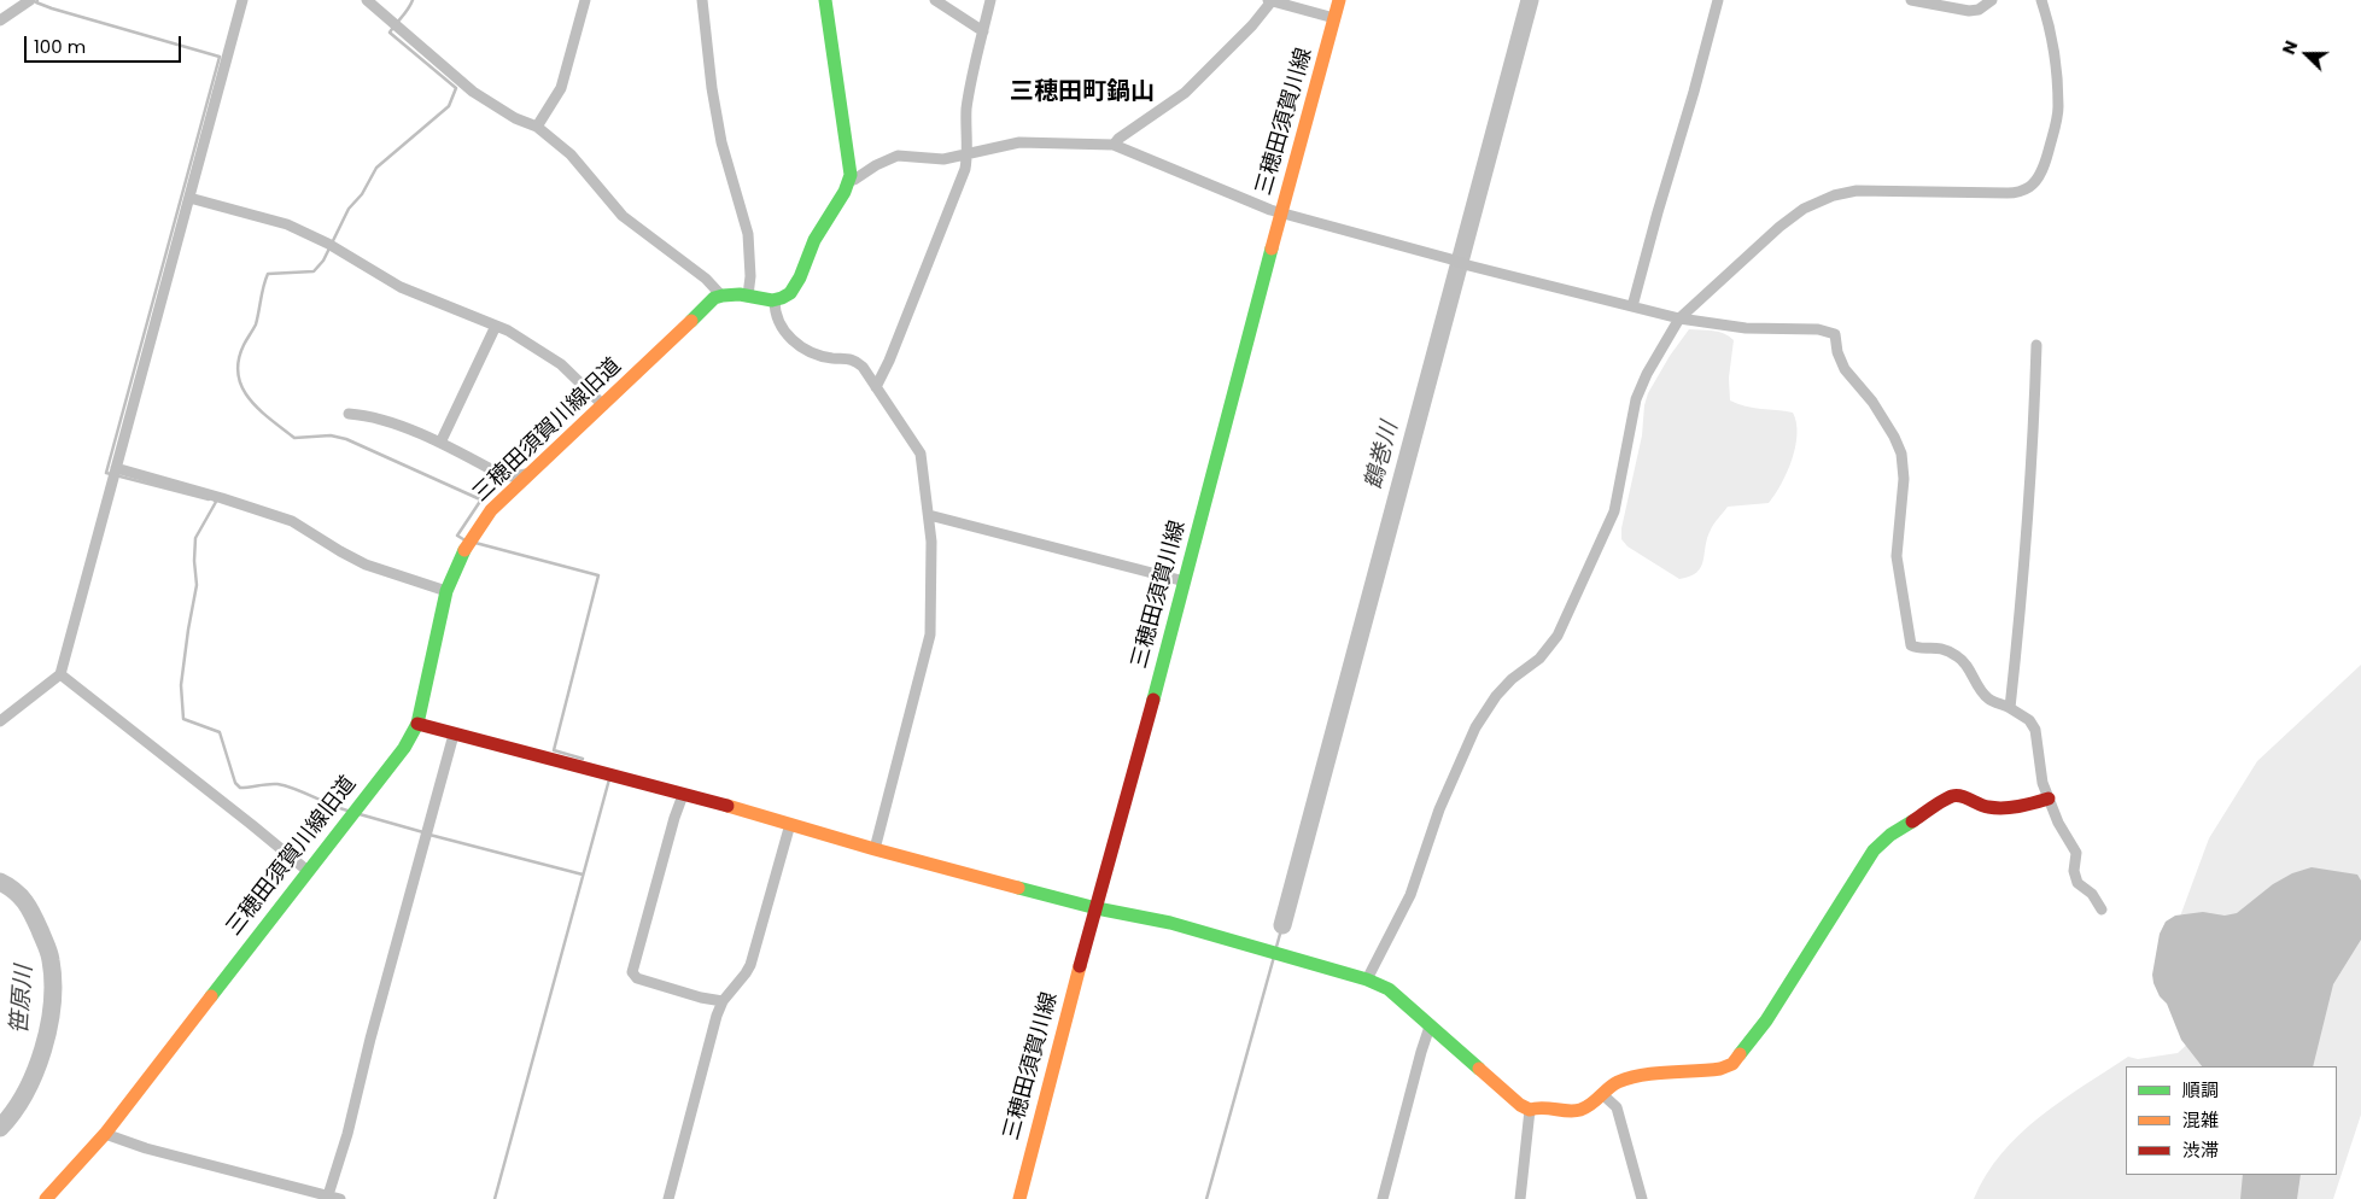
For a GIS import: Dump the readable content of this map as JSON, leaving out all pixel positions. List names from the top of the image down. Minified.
{"streets":{"street":["三穂田須賀川線","三穂田須賀川線旧道"]},"districts":["三穂田町鍋山"],"water":["鶴巻川","笹原川"],"legend":["順調","混雑","渋滞"],"scale_bar":"100 m","north":"left"}
